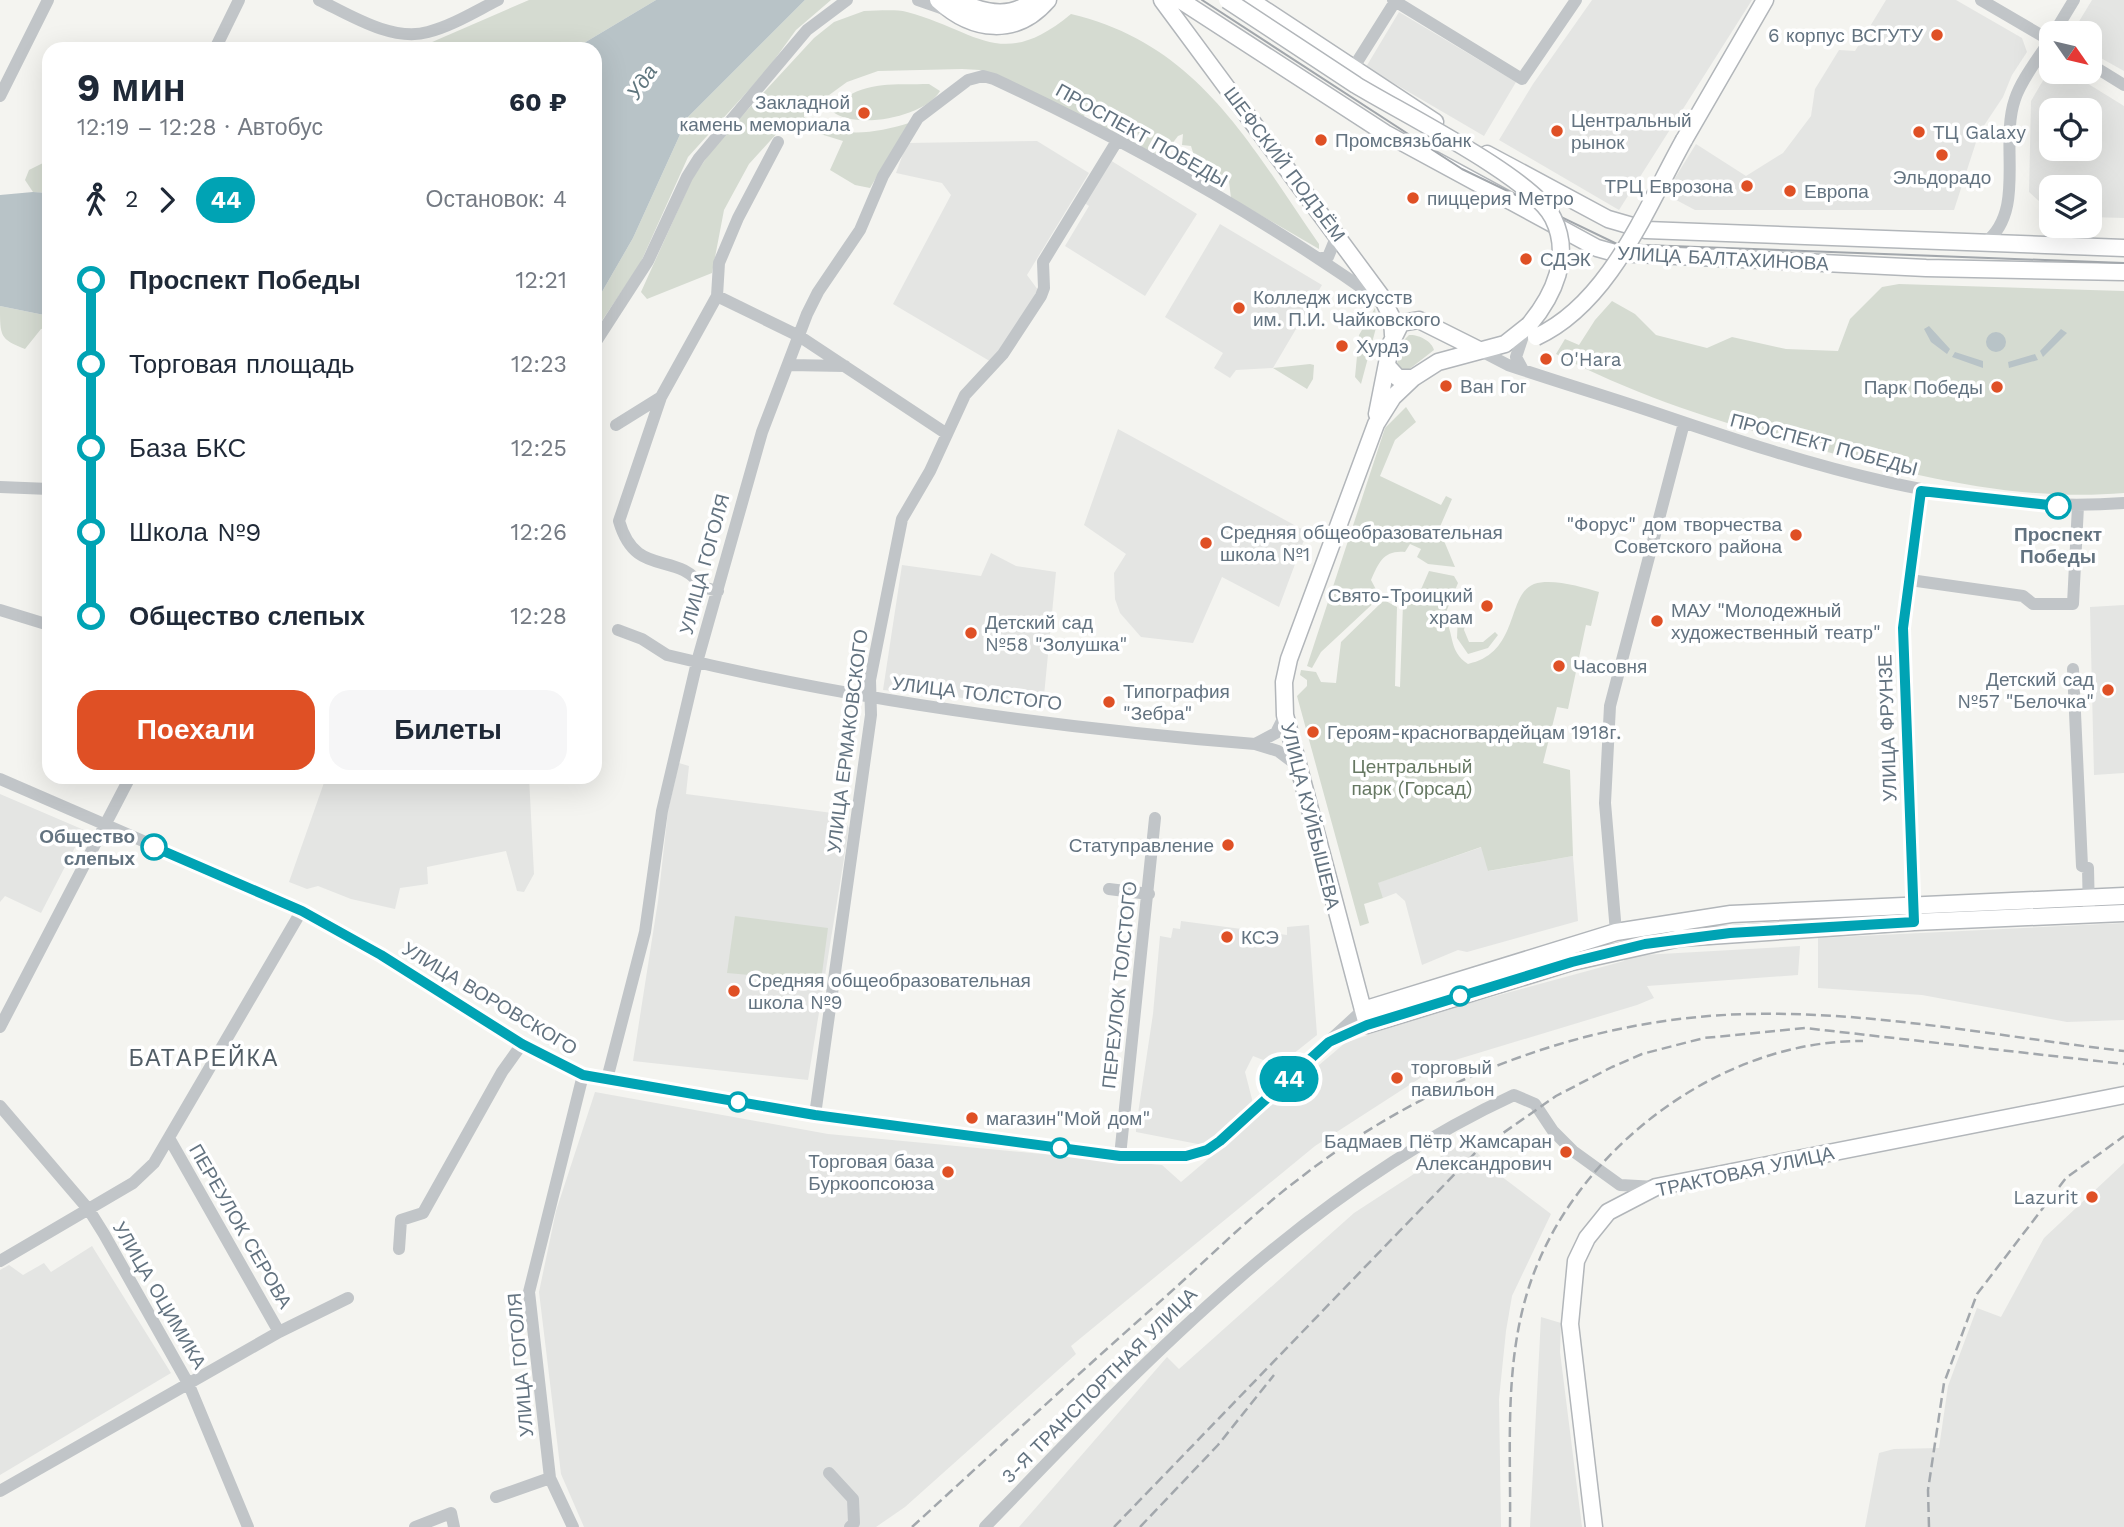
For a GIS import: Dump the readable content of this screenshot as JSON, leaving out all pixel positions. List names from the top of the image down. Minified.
{"streets":{"main road":["ШЕФСКИЙ ПОДЪЁМ","УЛИЦА БАЛТАХИНОВА","УЛИЦА КУЙБЫШЕВА","ТРАКТОВАЯ УЛИЦА"],"street":["ПРОСПЕКТ ПОБЕДЫ","УЛИЦА ГОГОЛЯ","УЛИЦА ТОЛСТОГО","УЛИЦА ФРУНЗЕ","УЛИЦА ЕРМАКОВСКОГО","ПЕРЕУЛОК ТОЛСТОГО","УЛИЦА ВОРОВСКОГО","ПЕРЕУЛОК СЕРОВА","УЛИЦА ОЦИМИКА","3-Я ТРАНСПОРТНАЯ УЛИЦА"]},"crossings":[["ПРОСПЕКТ ПОБЕДЫ","ШЕФСКИЙ ПОДЪЁМ"],["ПРОСПЕКТ ПОБЕДЫ","УЛИЦА ГОГОЛЯ"],["ПРОСПЕКТ ПОБЕДЫ","УЛИЦА ФРУНЗЕ"],["ПРОСПЕКТ ПОБЕДЫ","УЛИЦА ЕРМАКОВСКОГО"],["ПРОСПЕКТ ПОБЕДЫ","УЛИЦА КУЙБЫШЕВА"],["ШЕФСКИЙ ПОДЪЁМ","УЛИЦА КУЙБЫШЕВА"],["УЛИЦА ГОГОЛЯ","УЛИЦА ТОЛСТОГО"],["УЛИЦА ГОГОЛЯ","УЛИЦА ВОРОВСКОГО"],["УЛИЦА ТОЛСТОГО","УЛИЦА ЕРМАКОВСКОГО"],["УЛИЦА ТОЛСТОГО","УЛИЦА КУЙБЫШЕВА"],["УЛИЦА ЕРМАКОВСКОГО","УЛИЦА ВОРОВСКОГО"],["УЛИЦА КУЙБЫШЕВА","УЛИЦА ВОРОВСКОГО"],["ПЕРЕУЛОК ТОЛСТОГО","УЛИЦА ВОРОВСКОГО"],["ТРАКТОВАЯ УЛИЦА","3-Я ТРАНСПОРТНАЯ УЛИЦА"]],"districts":["БАТАРЕЙКА"],"water":["Уда"],"parks":["Центральный парк (Горсад)"],"places":["6 корпус ВСГУТУ","Закладной камень мемориала","Центральный рынок","ТЦ Galaxy","Промсвязьбанк","Эльдорадо","ТРЦ Еврозона","Европа","пиццерия Метро","СДЭК","Колледж искусств им. П.И. Чайковского","Хурдэ","O'Hara","Ван Гог","Парк Победы","Проспект Победы","\"Форус\" дом творчества Советского района","Средняя общеобразовательная школа №1","Свято-Троицкий храм","МАУ \"Молодежный художественный театр\"","Детский сад №58 \"Золушка\"","Часовня","Детский сад №57 \"Белочка\"","Типография \"Зебра\"","Героям-красногвардейцам 1918г.","Статуправление","Общество слепых","КСЭ","Средняя общеобразовательная школа №9","торговый павильон","магазин\"Мой дом\"","Бадмаев Пётр Жамсаран Александрович","Торговая база Буркоопсоюза","Lazurit"],"lines":["bus line 44"],"north":"bottom right","page":{"on_map":"44","heading":["9 мин","12:19 – 12:28 · Автобус","60 ₽"],"legs":["2","44","Остановок: 4"],"list":[{"name":"Проспект Победы","value":"12:21"},{"name":"Торговая площадь","value":"12:23"},{"name":"База БКС","value":"12:25"},{"name":"Школа №9","value":"12:26"},{"name":"Общество слепых","value":"12:28"}],"buttons":["Поехали","Билеты"]}}
